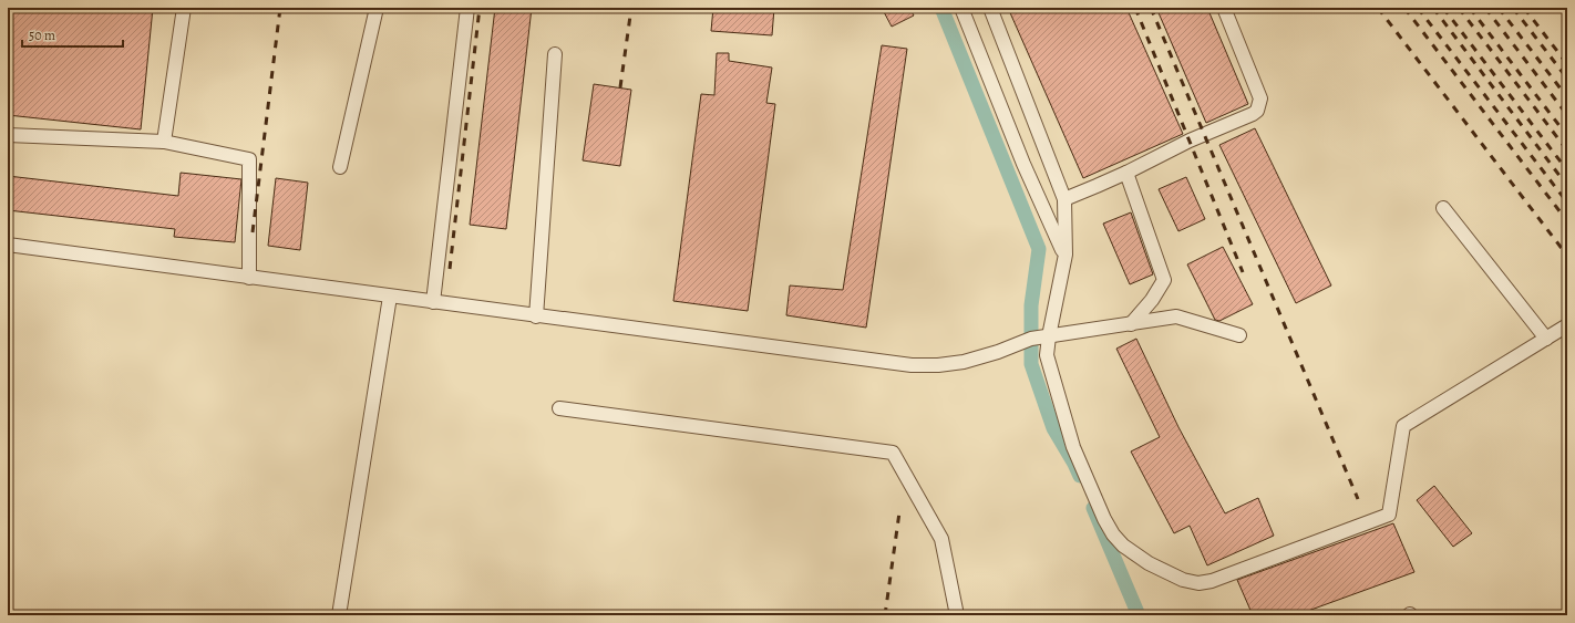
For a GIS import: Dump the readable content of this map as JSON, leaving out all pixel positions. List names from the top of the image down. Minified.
{"scale_bar":"50 m"}
